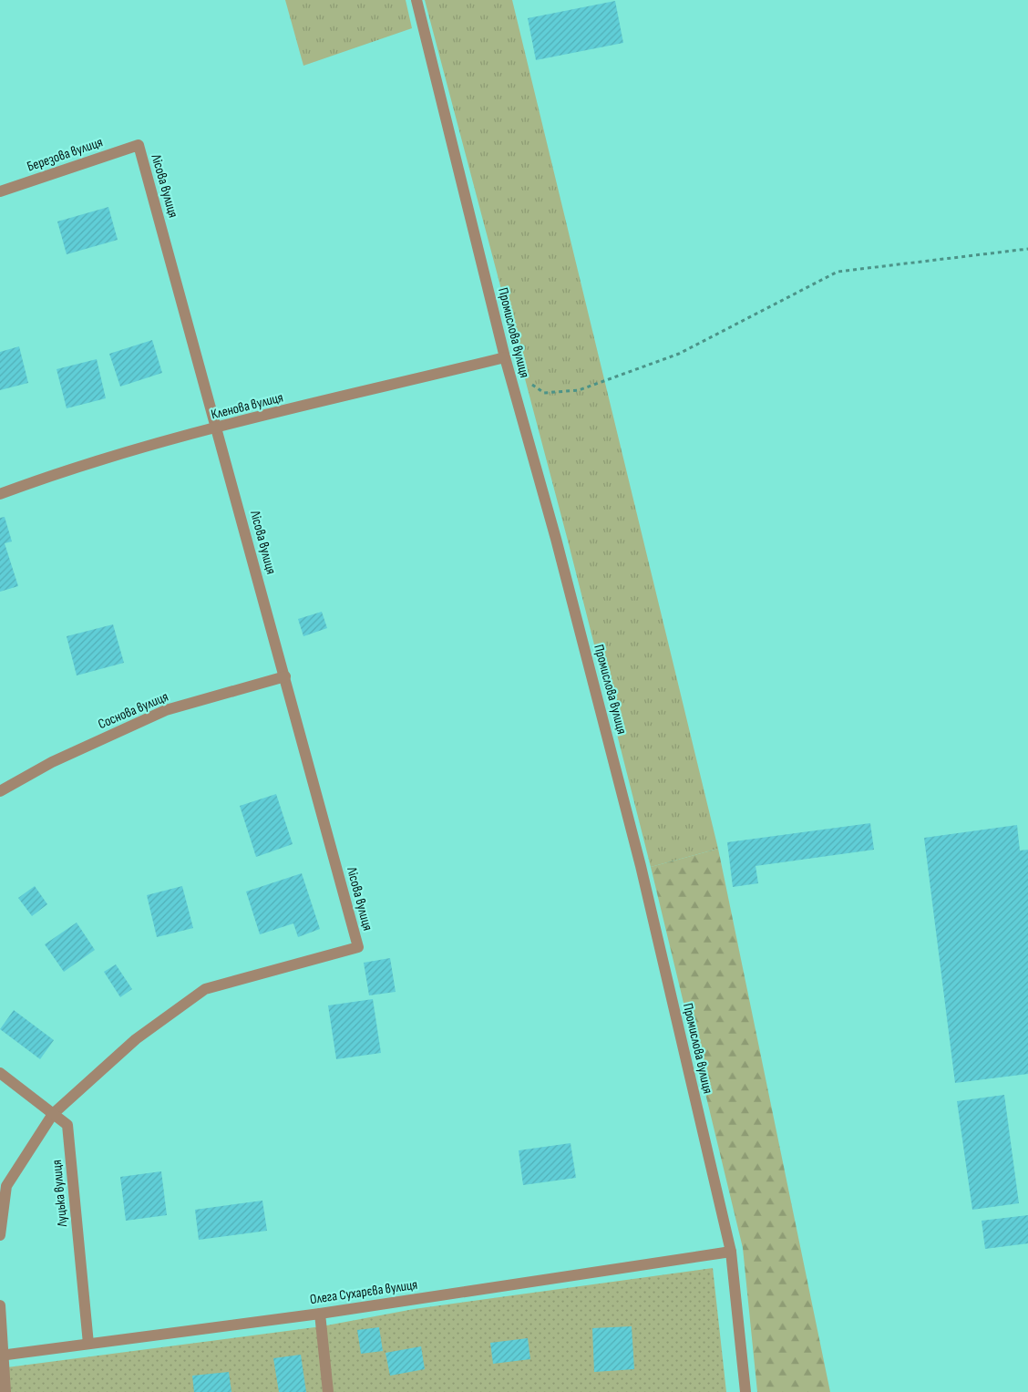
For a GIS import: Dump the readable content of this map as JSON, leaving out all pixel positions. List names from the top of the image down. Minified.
{"streets":{"street":["Березова вулиця","Лісова вулиця","Промислова вулиця","Кленова вулиця","Соснова вулиця","Луцька вулиця","Олега Сухарєва вулиця"]},"crossings":[["Березова вулиця","Лісова вулиця"],["Лісова вулиця","Кленова вулиця"],["Лісова вулиця","Соснова вулиця"],["Лісова вулиця","Луцька вулиця"],["Промислова вулиця","Кленова вулиця"],["Промислова вулиця","Олега Сухарєва вулиця"],["Луцька вулиця","Олега Сухарєва вулиця"]]}
